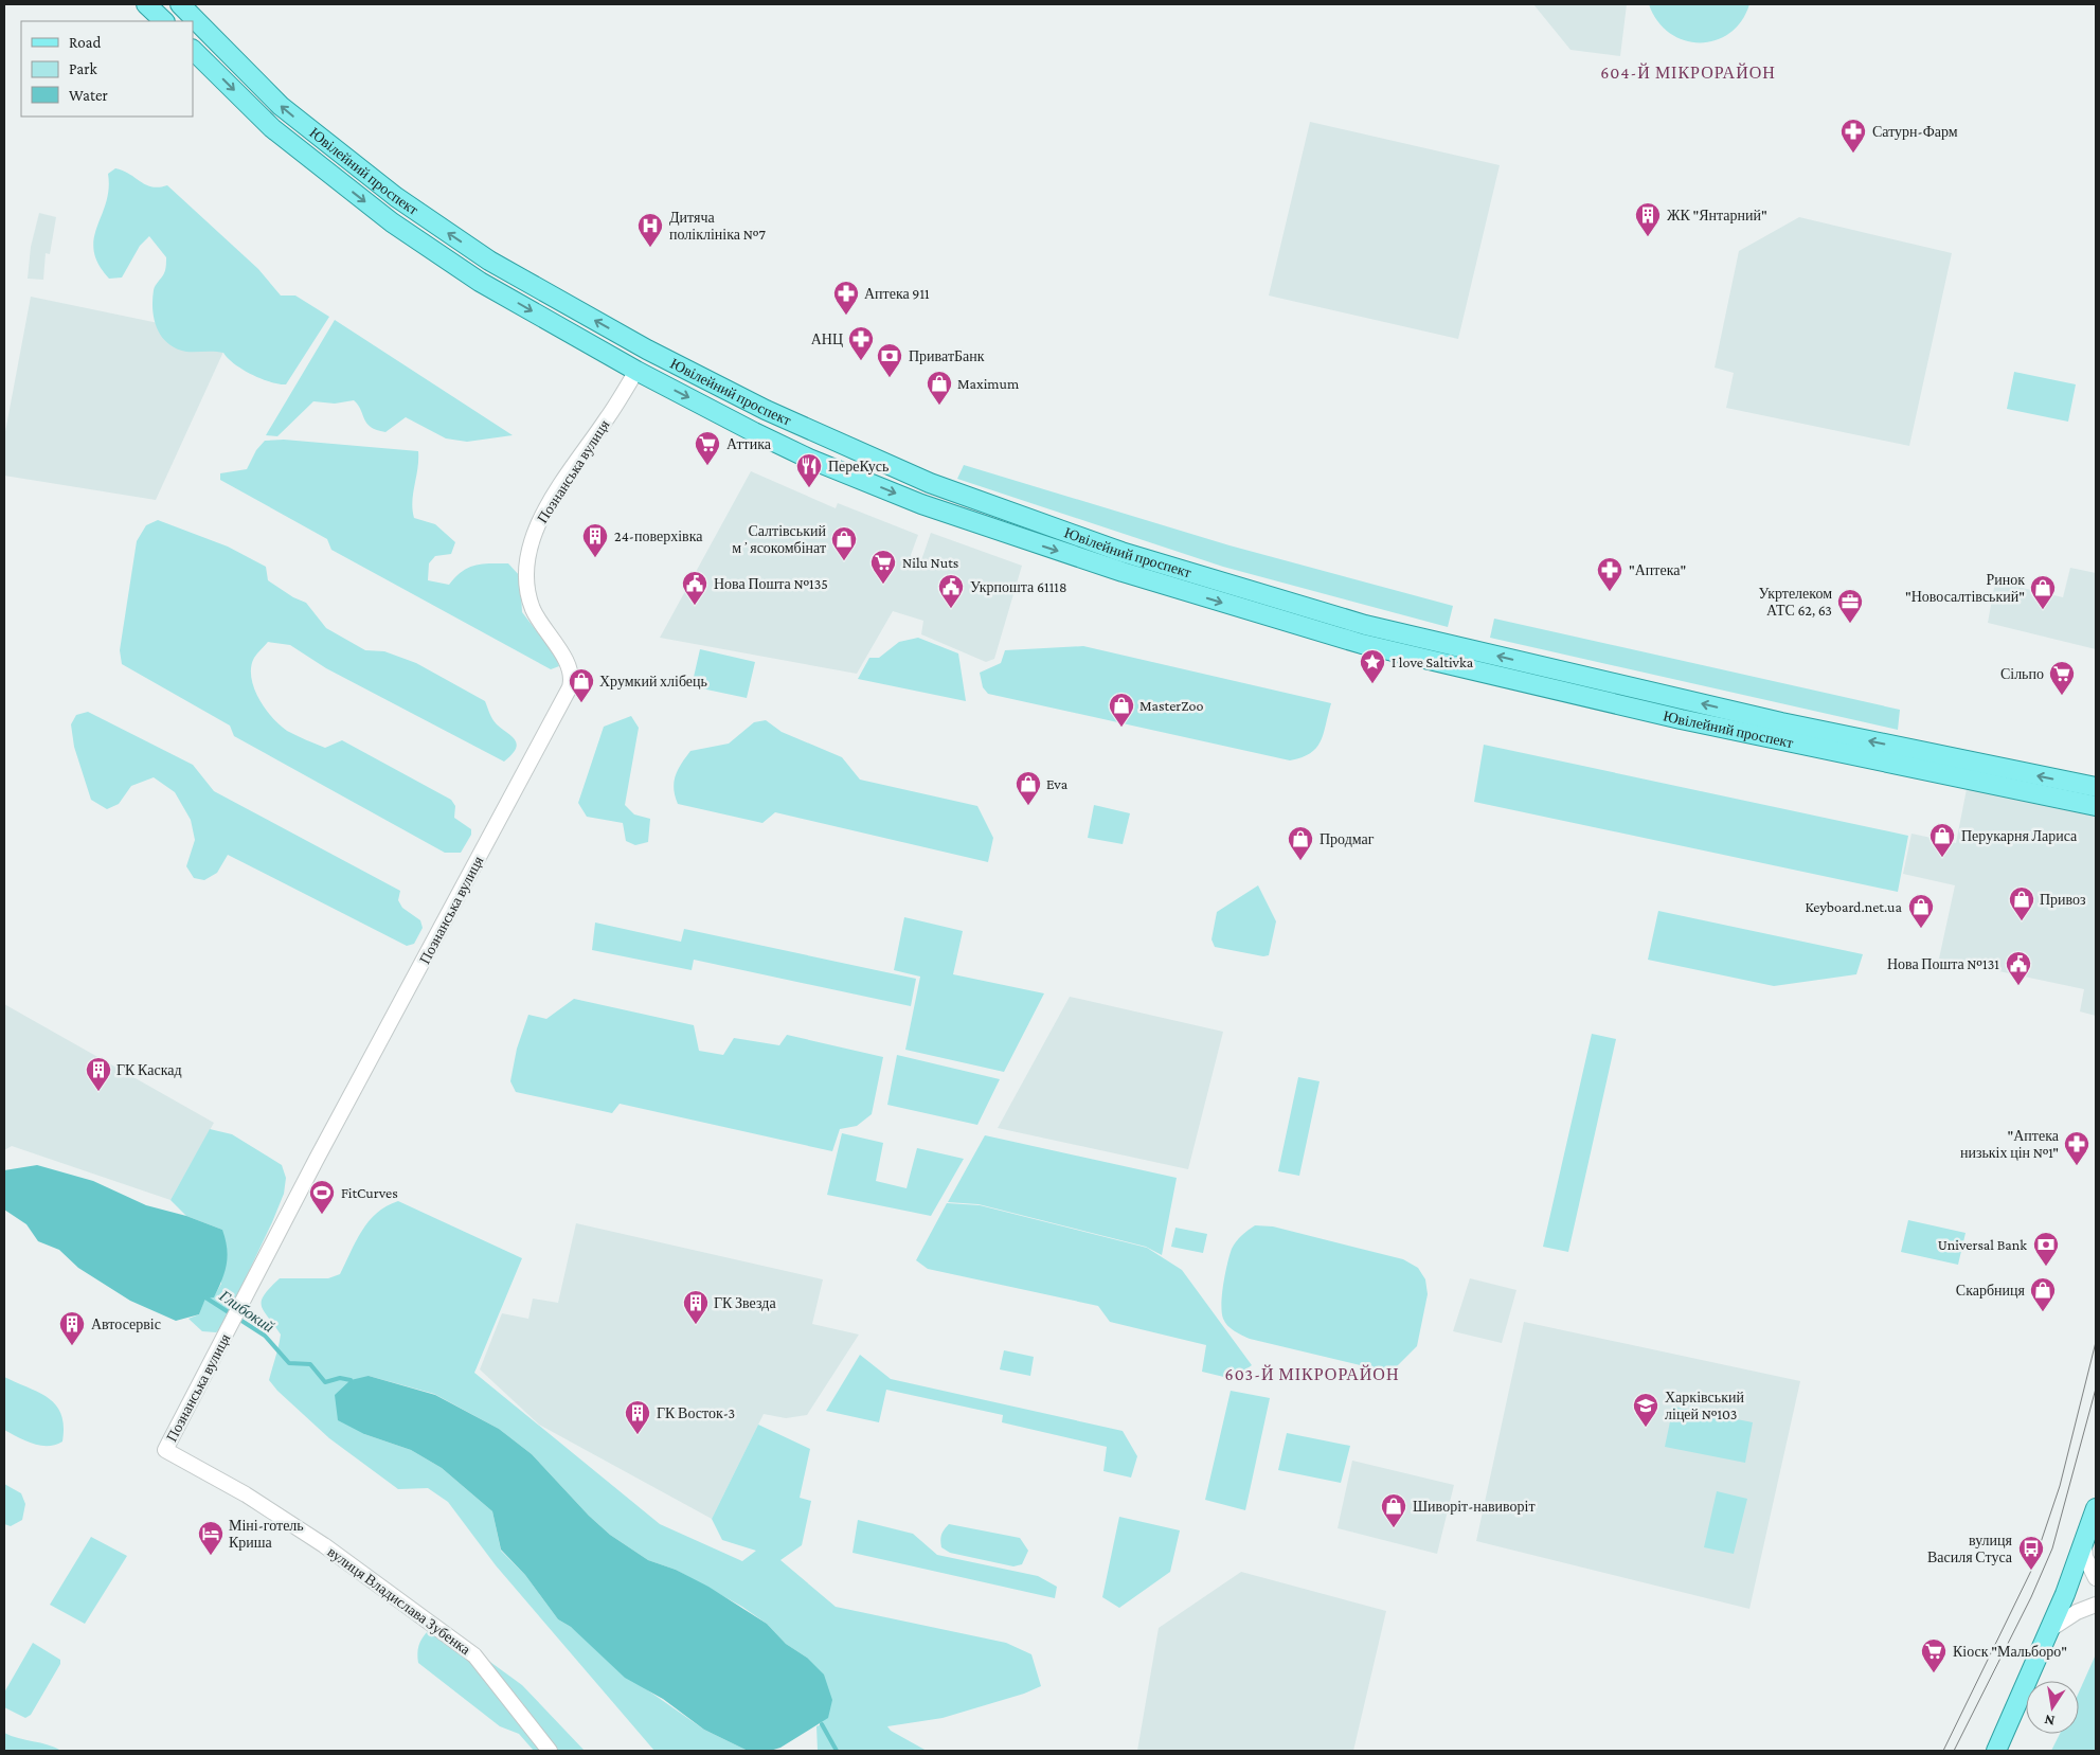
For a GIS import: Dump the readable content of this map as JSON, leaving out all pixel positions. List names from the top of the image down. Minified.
{"streets":{"main road":["Ювілейний проспект"],"street":["Познанська вулиця","вулиця Владислава Зубенка"]},"crossings":[["Ювілейний проспект","Познанська вулиця"],["Познанська вулиця","вулиця Владислава Зубенка"]],"districts":["604-Й МІКРОРАЙОН","603-Й МІКРОРАЙОН"],"water":["Глибокий"],"places":{"pharmacy":["Сатурн-Фарм","Аптека 911","АНЦ","\"Аптека\"","\"Аптека низькіх цін №1\""],"building":["ЖК \"Янтарний\"","24-поверхівка","ГК Каскад","ГК Звезда","Автосервіс","ГК Восток-3"],"hospital":["Дитяча поліклініка №7"],"bank":["ПриватБанк","Universal Bank"],"shop":["Maximum","Салтівський мʼясокомбінат","Ринок \"Новосалтівський\"","Хрумкий хлібець","MasterZoo","Eva","Перукарня Лариса","Продмаг","Привоз","Keyboard.net.ua","Скарбниця","Шиворіт-навиворіт"],"supermarket":["Аттика","Nilu Nuts","Сільпо","Кіоск \"Мальборо\""],"restaurant":["ПереКусь"],"public building":["Нова Пошта №135","Укрпошта 61118","Нова Пошта №131"],"office":["Укртелеком АТС 62, 63"],"place":["I love Saltivka"],"sports":["FitCurves"],"school or university":["Харківський ліцей №103"],"hotel":["Міні-готель Криша"],"bus stop":["вулиця Василя Стуса"]},"legend":["Road","Park","Water"],"north":"bottom"}
